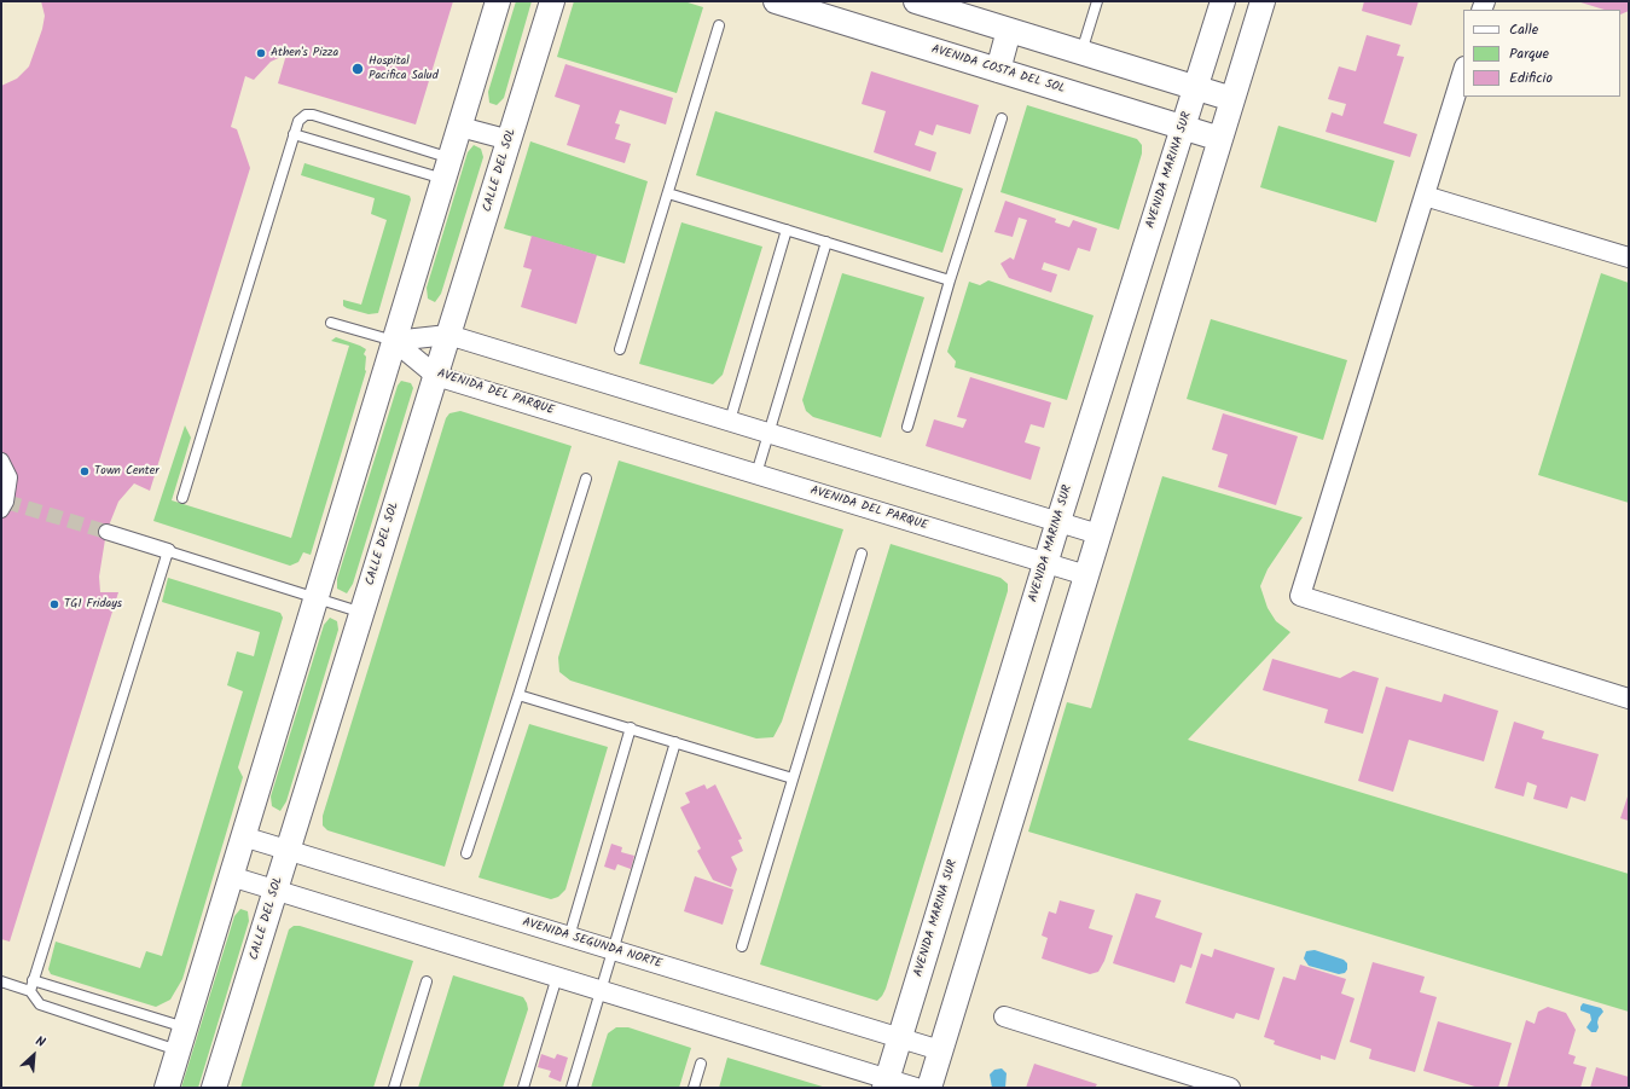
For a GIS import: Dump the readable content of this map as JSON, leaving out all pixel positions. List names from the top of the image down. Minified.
{"streets":{"street":["AVENIDA COSTA DEL SOL","CALLE DEL SOL","AVENIDA MARINA SUR","AVENIDA DEL PARQUE","AVENIDA SEGUNDA NORTE"]},"crossings":[["AVENIDA COSTA DEL SOL","AVENIDA MARINA SUR"],["CALLE DEL SOL","AVENIDA DEL PARQUE"],["CALLE DEL SOL","AVENIDA SEGUNDA NORTE"],["AVENIDA MARINA SUR","AVENIDA DEL PARQUE"],["AVENIDA MARINA SUR","AVENIDA SEGUNDA NORTE"]],"places":["Athen's Pizza","Hospital Pacifica Salud","Town Center","TGI Fridays"],"legend":["Calle","Parque","Edificio"],"north":"top right"}
